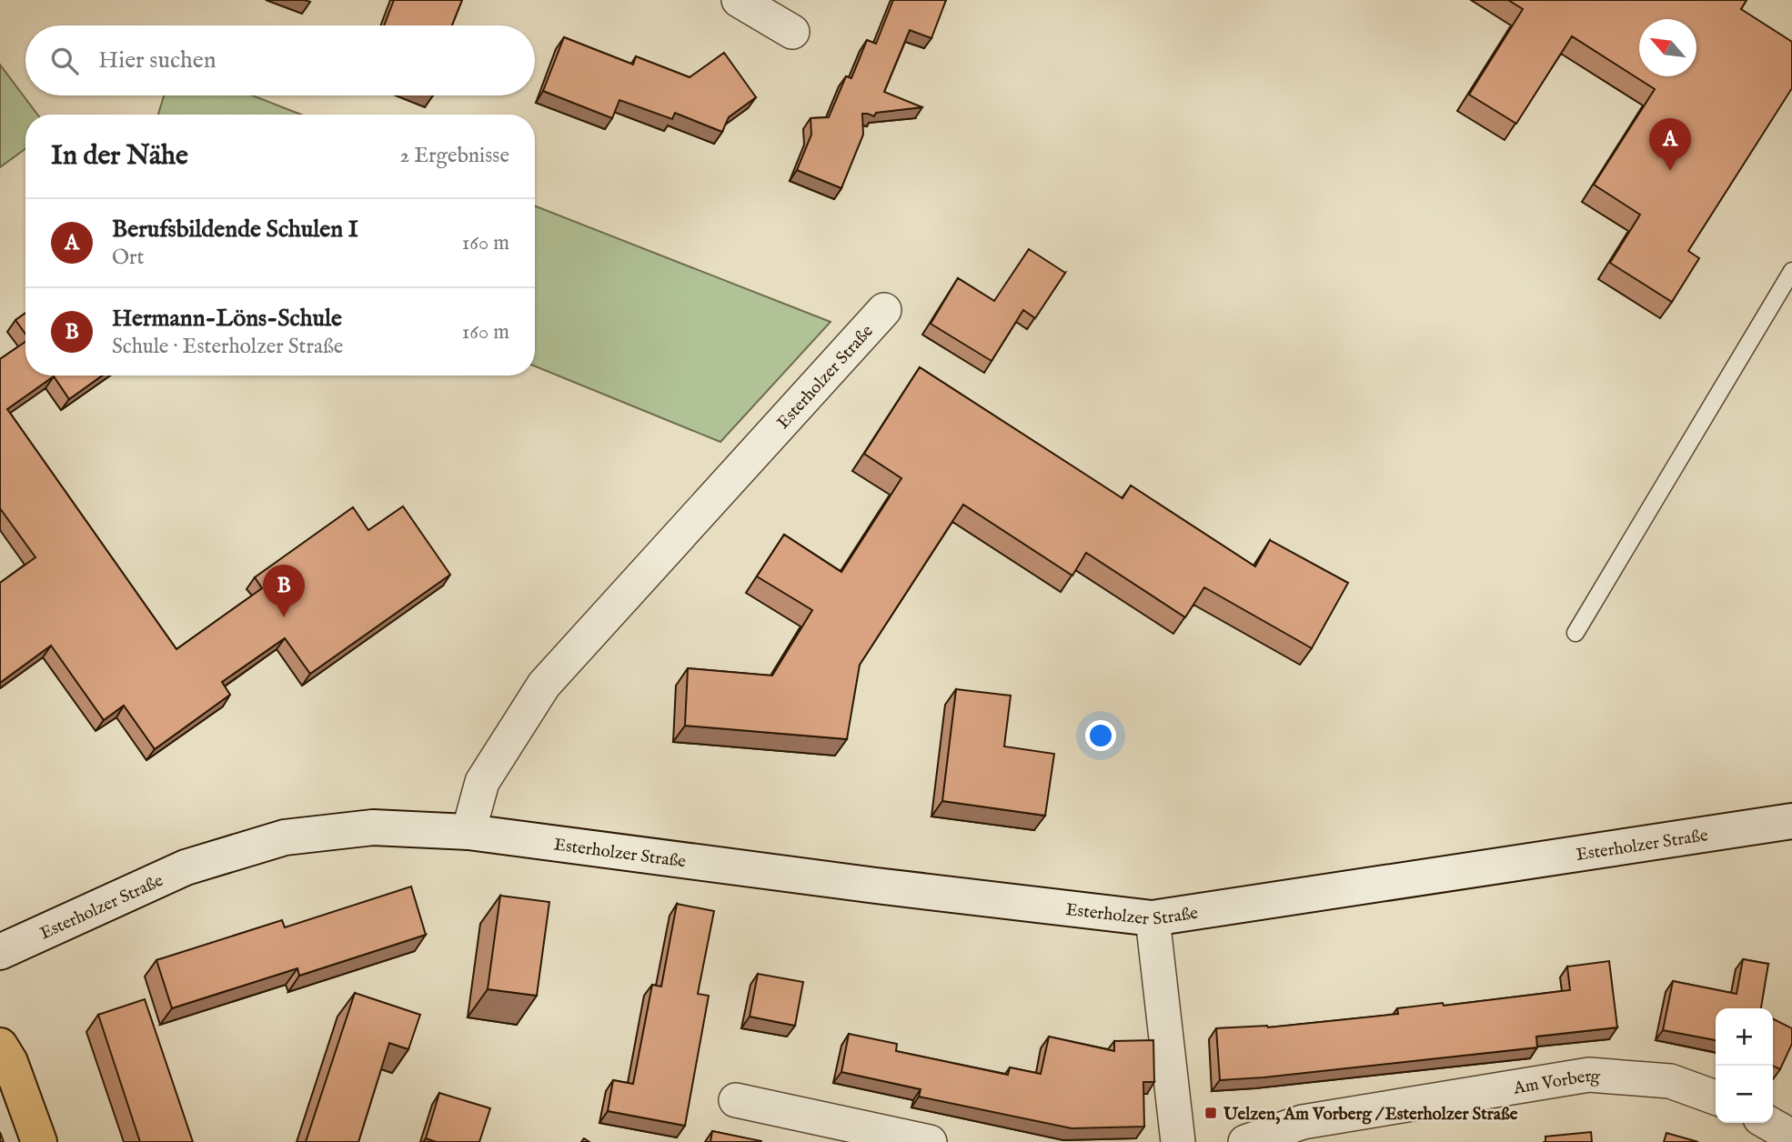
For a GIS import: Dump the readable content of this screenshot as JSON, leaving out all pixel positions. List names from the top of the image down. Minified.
{"streets":{"main road":["Esterholzer Straße"],"street":["Am Vorberg"]},"places":{"transit":["Uelzen, Am Vorberg / Esterholzer Straße"]},"north":"top left","page":{"search":"Hier suchen","heading":["In der Nähe","2 Ergebnisse"],"pins":["A","B"],"list":[{"mark":"A","name":"Berufsbildende Schulen I","note":"Ort","value":"160 m"},{"mark":"B","name":"Hermann-Löns-Schule","note":"Schule · Esterholzer Straße","value":"160 m"}],"map_buttons":["+","−"]}}
